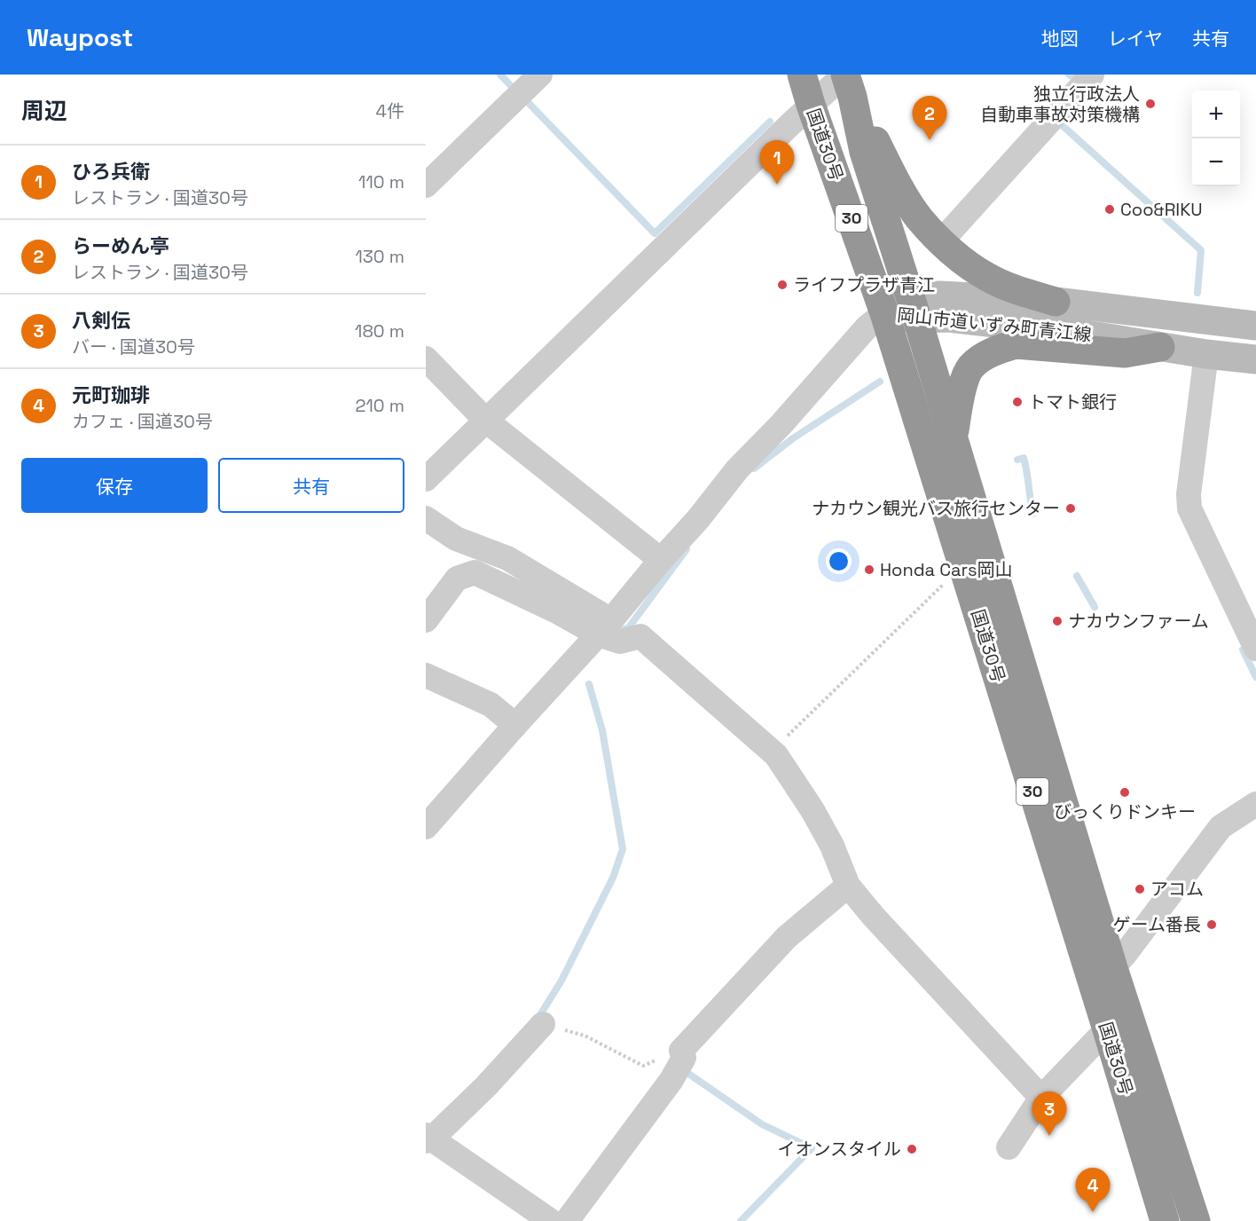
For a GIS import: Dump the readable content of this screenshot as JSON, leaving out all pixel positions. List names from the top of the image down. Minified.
{"streets":{"highway":["国道30号","30"],"street":["岡山市道いずみ町青江線"]},"crossings":[["国道30号","岡山市道いずみ町青江線"]],"places":["独立行政法人 自動車事故対策機構","Coo&RIKU","ライフプラザ青江","トマト銀行","ナカウン観光バス旅行センター","Honda Cars岡山","ナカウンファーム","びっくりドンキー","アコム","ゲーム番長","イオンスタイル"],"page":{"header":"Waypost","nav":["地図","レイヤ","共有"],"heading":["周辺","4件"],"map_buttons":["+","−"],"pins":["2","1","3","4"],"list":[{"mark":"1","name":"ひろ兵衛","note":"レストラン · 国道30号","value":"110 m"},{"mark":"2","name":"らーめん亭","note":"レストラン · 国道30号","value":"130 m"},{"mark":"3","name":"八剣伝","note":"バー · 国道30号","value":"180 m"},{"mark":"4","name":"元町珈琲","note":"カフェ · 国道30号","value":"210 m"}],"buttons":["保存","共有"]}}
